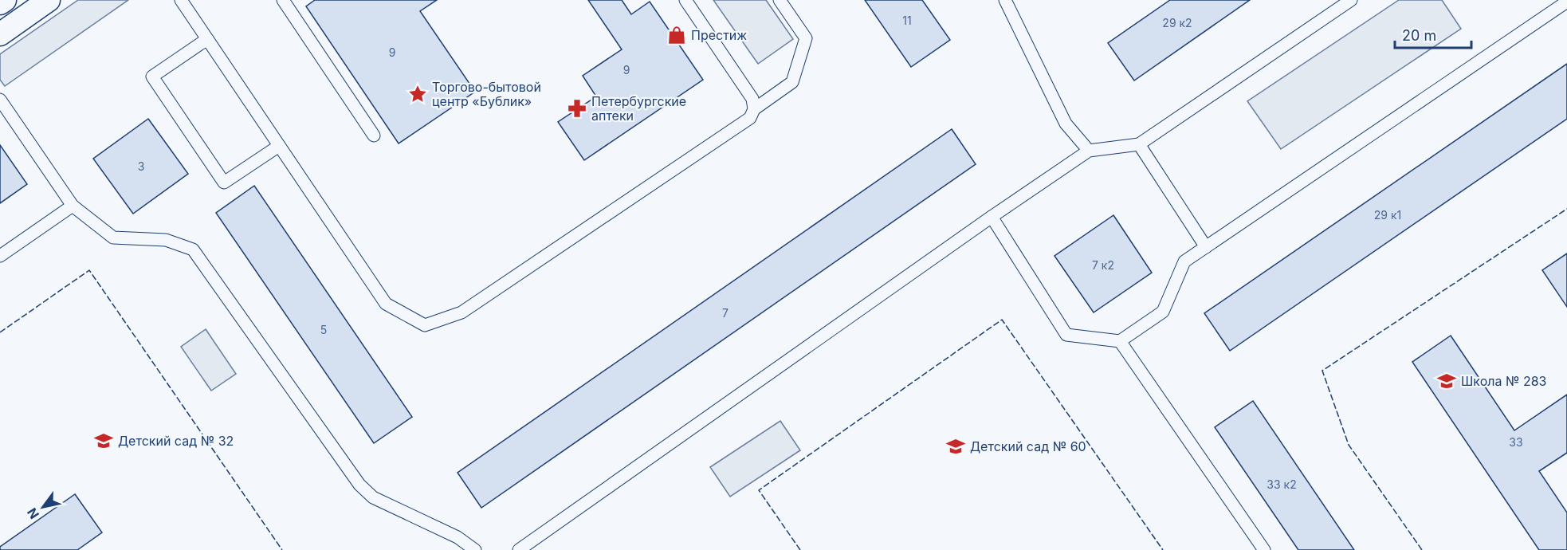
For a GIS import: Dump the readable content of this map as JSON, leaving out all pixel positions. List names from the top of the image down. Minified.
{"places":{"shop":["Престиж"],"place":["Торгово-бытовой центр «Бублик»"],"pharmacy":["Петербургские аптеки"],"school or university":["Школа № 283","Детский сад № 32","Детский сад № 60"]},"house_numbers":["11","29 к2","9","9","3","29 к1","7 к2","7","5","33","33 к2"],"scale_bar":"20 m","north":"bottom left"}
